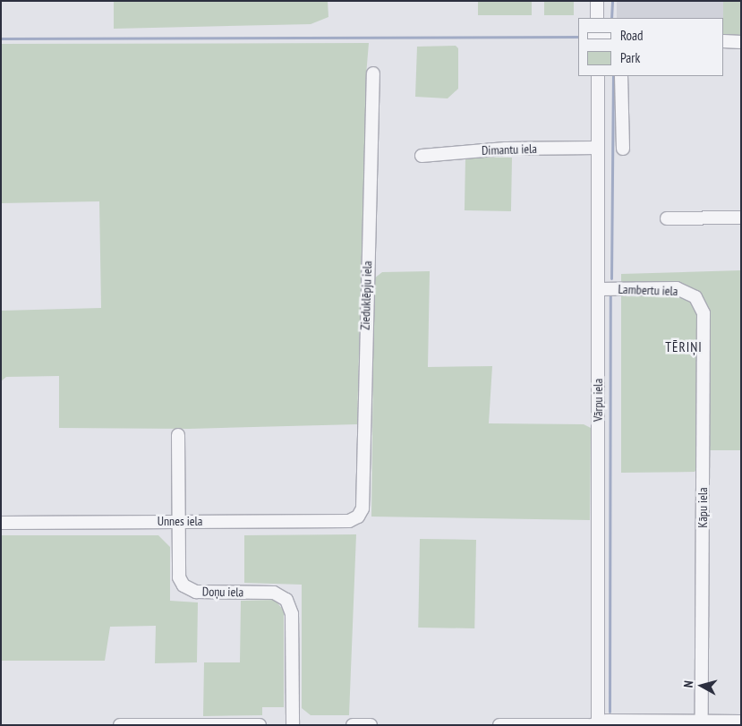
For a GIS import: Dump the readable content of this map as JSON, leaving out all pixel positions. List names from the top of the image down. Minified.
{"streets":{"street":["Dimantu iela","Lambertu iela","Zieduklēpju iela","Vārpu iela","Kāpu iela","Unnes iela","Doņu iela"]},"crossings":[["Dimantu iela","Vārpu iela"],["Lambertu iela","Vārpu iela"],["Lambertu iela","Kāpu iela"],["Zieduklēpju iela","Unnes iela"],["Unnes iela","Doņu iela"]],"districts":["TĒRIŅI"],"legend":["Road","Park"],"north":"left"}
